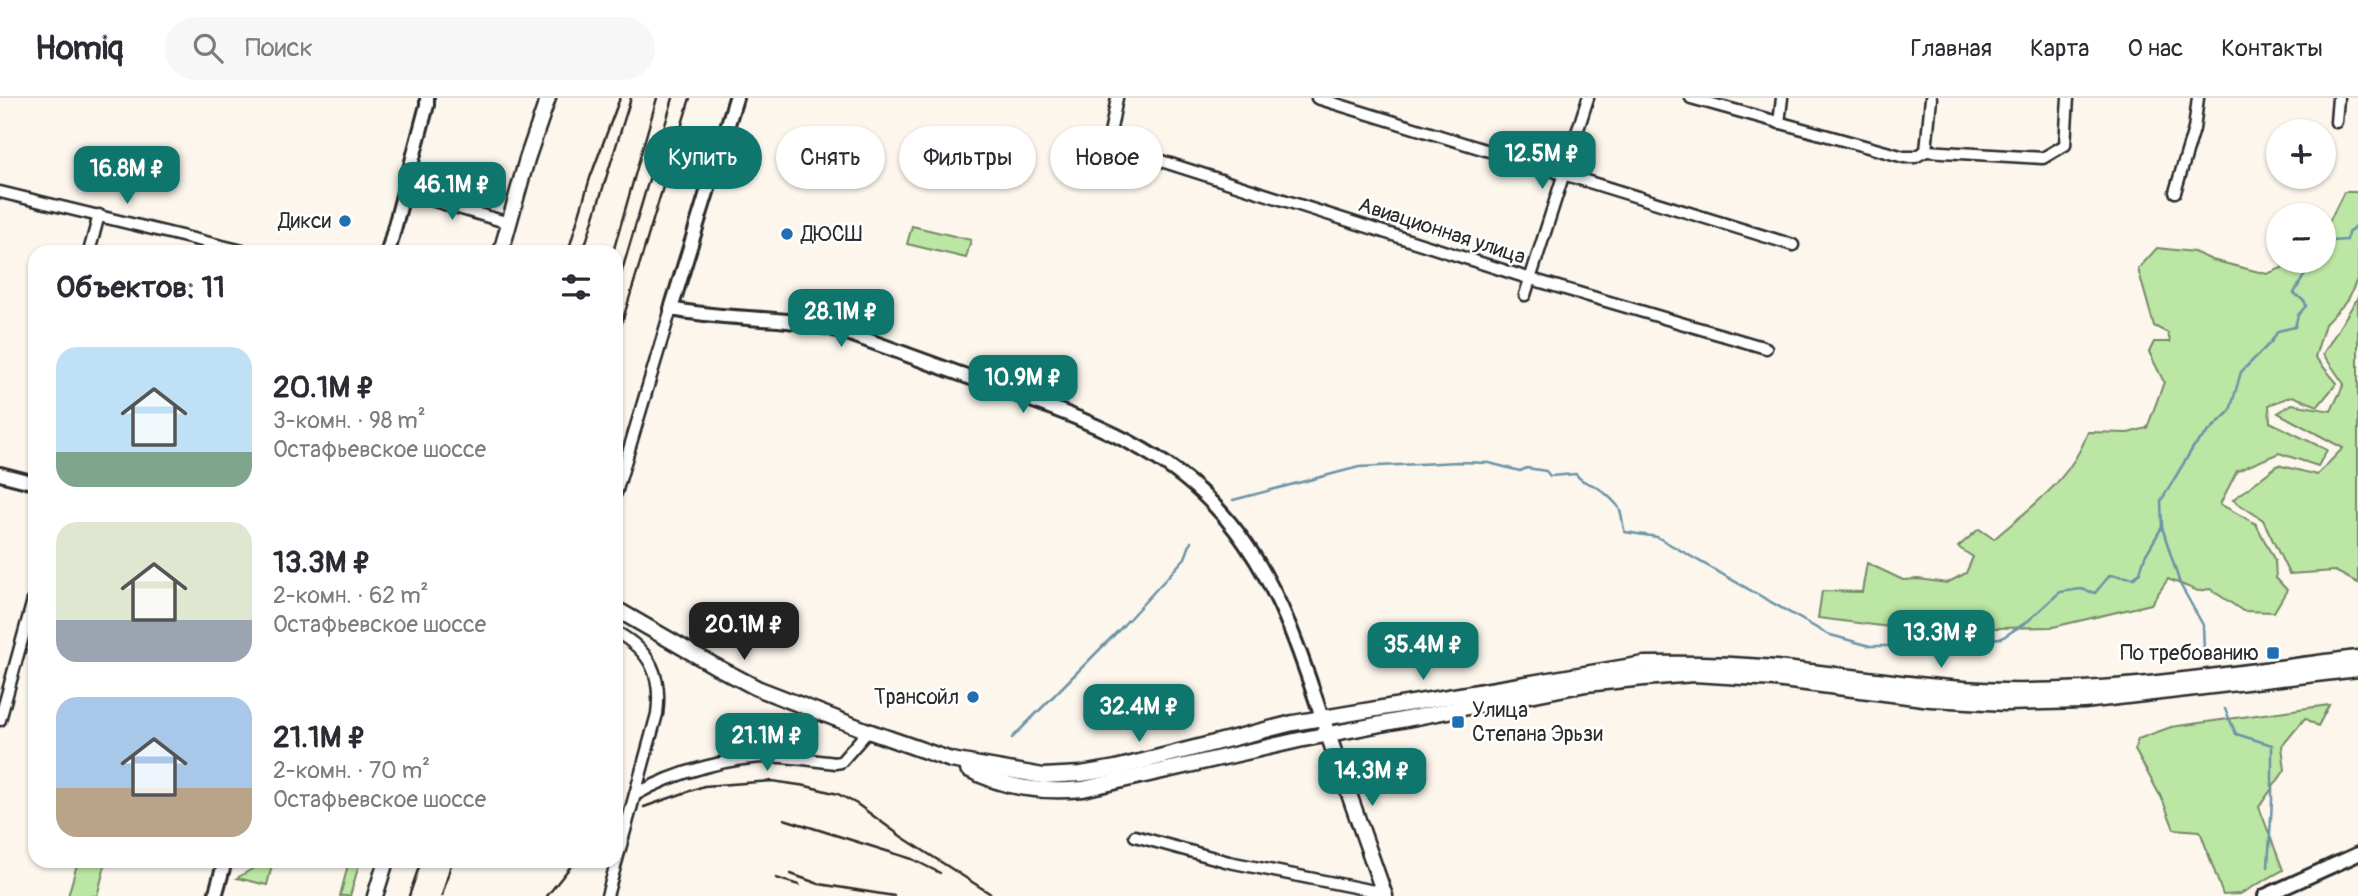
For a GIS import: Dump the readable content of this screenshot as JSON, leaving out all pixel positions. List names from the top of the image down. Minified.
{"streets":{"street":["Авиационная улица"]},"places":{"other":["Дикси","ДЮСШ","Трансойл"],"transit":["По требованию","Улица Степана Эрьзи"]},"page":{"header":"Homiq","search":"Поиск","nav":["Главная","Карта","О нас","Контакты"],"map_buttons":["+","−"],"chip":["Купить","Снять","Фильтры","Новое"],"price":["12.5M ₽","16.8M ₽","46.1M ₽","28.1M ₽","10.9M ₽","20.1M ₽","13.3M ₽","35.4M ₽","32.4M ₽","21.1M ₽","14.3M ₽"],"heading":"Объектов: 11","list":[{"name":"20.1M ₽","note":"3-комн. · 98 m² · Остафьевское шоссе"},{"name":"13.3M ₽","note":"2-комн. · 62 m² · Остафьевское шоссе"},{"name":"21.1M ₽","note":"2-комн. · 70 m² · Остафьевское шоссе"}]}}
